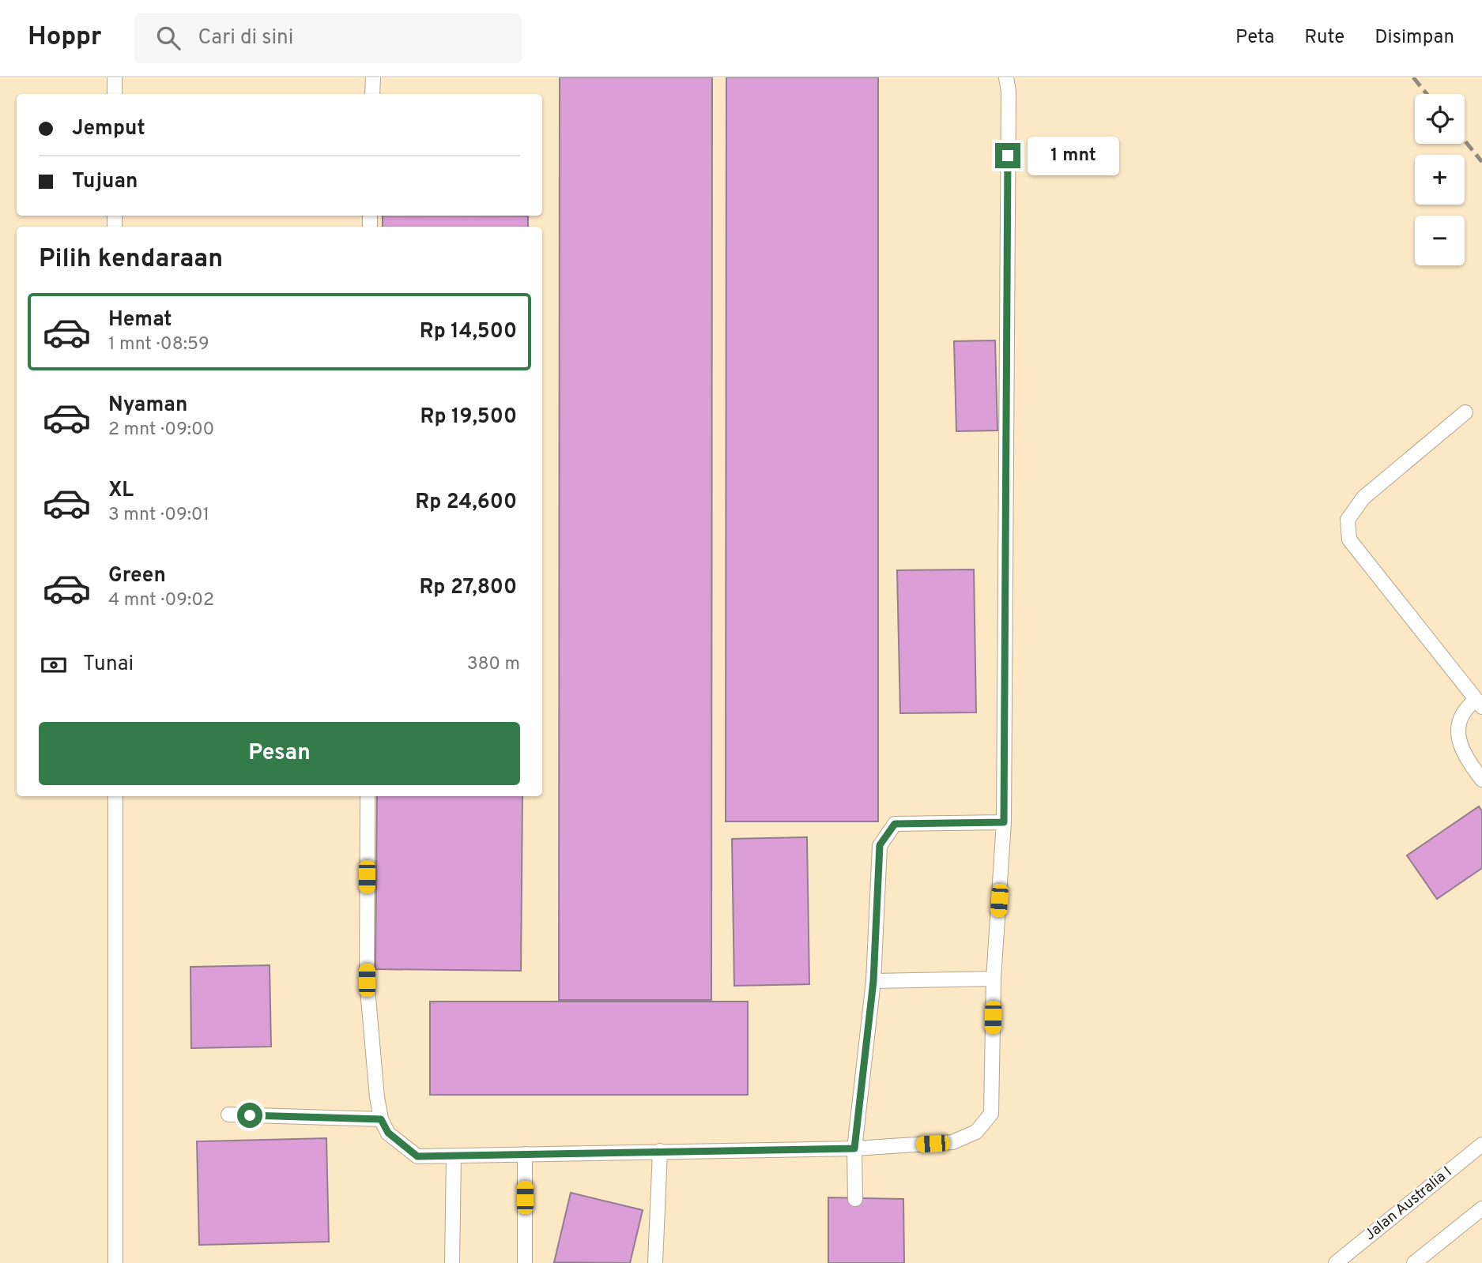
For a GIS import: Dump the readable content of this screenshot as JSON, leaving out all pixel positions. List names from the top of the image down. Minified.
{"streets":{"lane":["Jalan Australia I"]},"page":{"header":"Hoppr","search":"Cari di sini","nav":["Peta","Rute","Disimpan"],"map_buttons":["+","−"],"banner":["Jemput","Tujuan"],"bubble":"1 mnt","heading":"Pilih kendaraan","list":[{"name":"Hemat","note":"1 mnt · 08:59","value":"Rp 14,500"},{"name":"Nyaman","note":"2 mnt · 09:00","value":"Rp 19,500"},{"name":"XL","note":"3 mnt · 09:01","value":"Rp 24,600"},{"name":"Green","note":"4 mnt · 09:02","value":"Rp 27,800"}],"pay":["Tunai","380 m"],"buttons":"Pesan"}}
